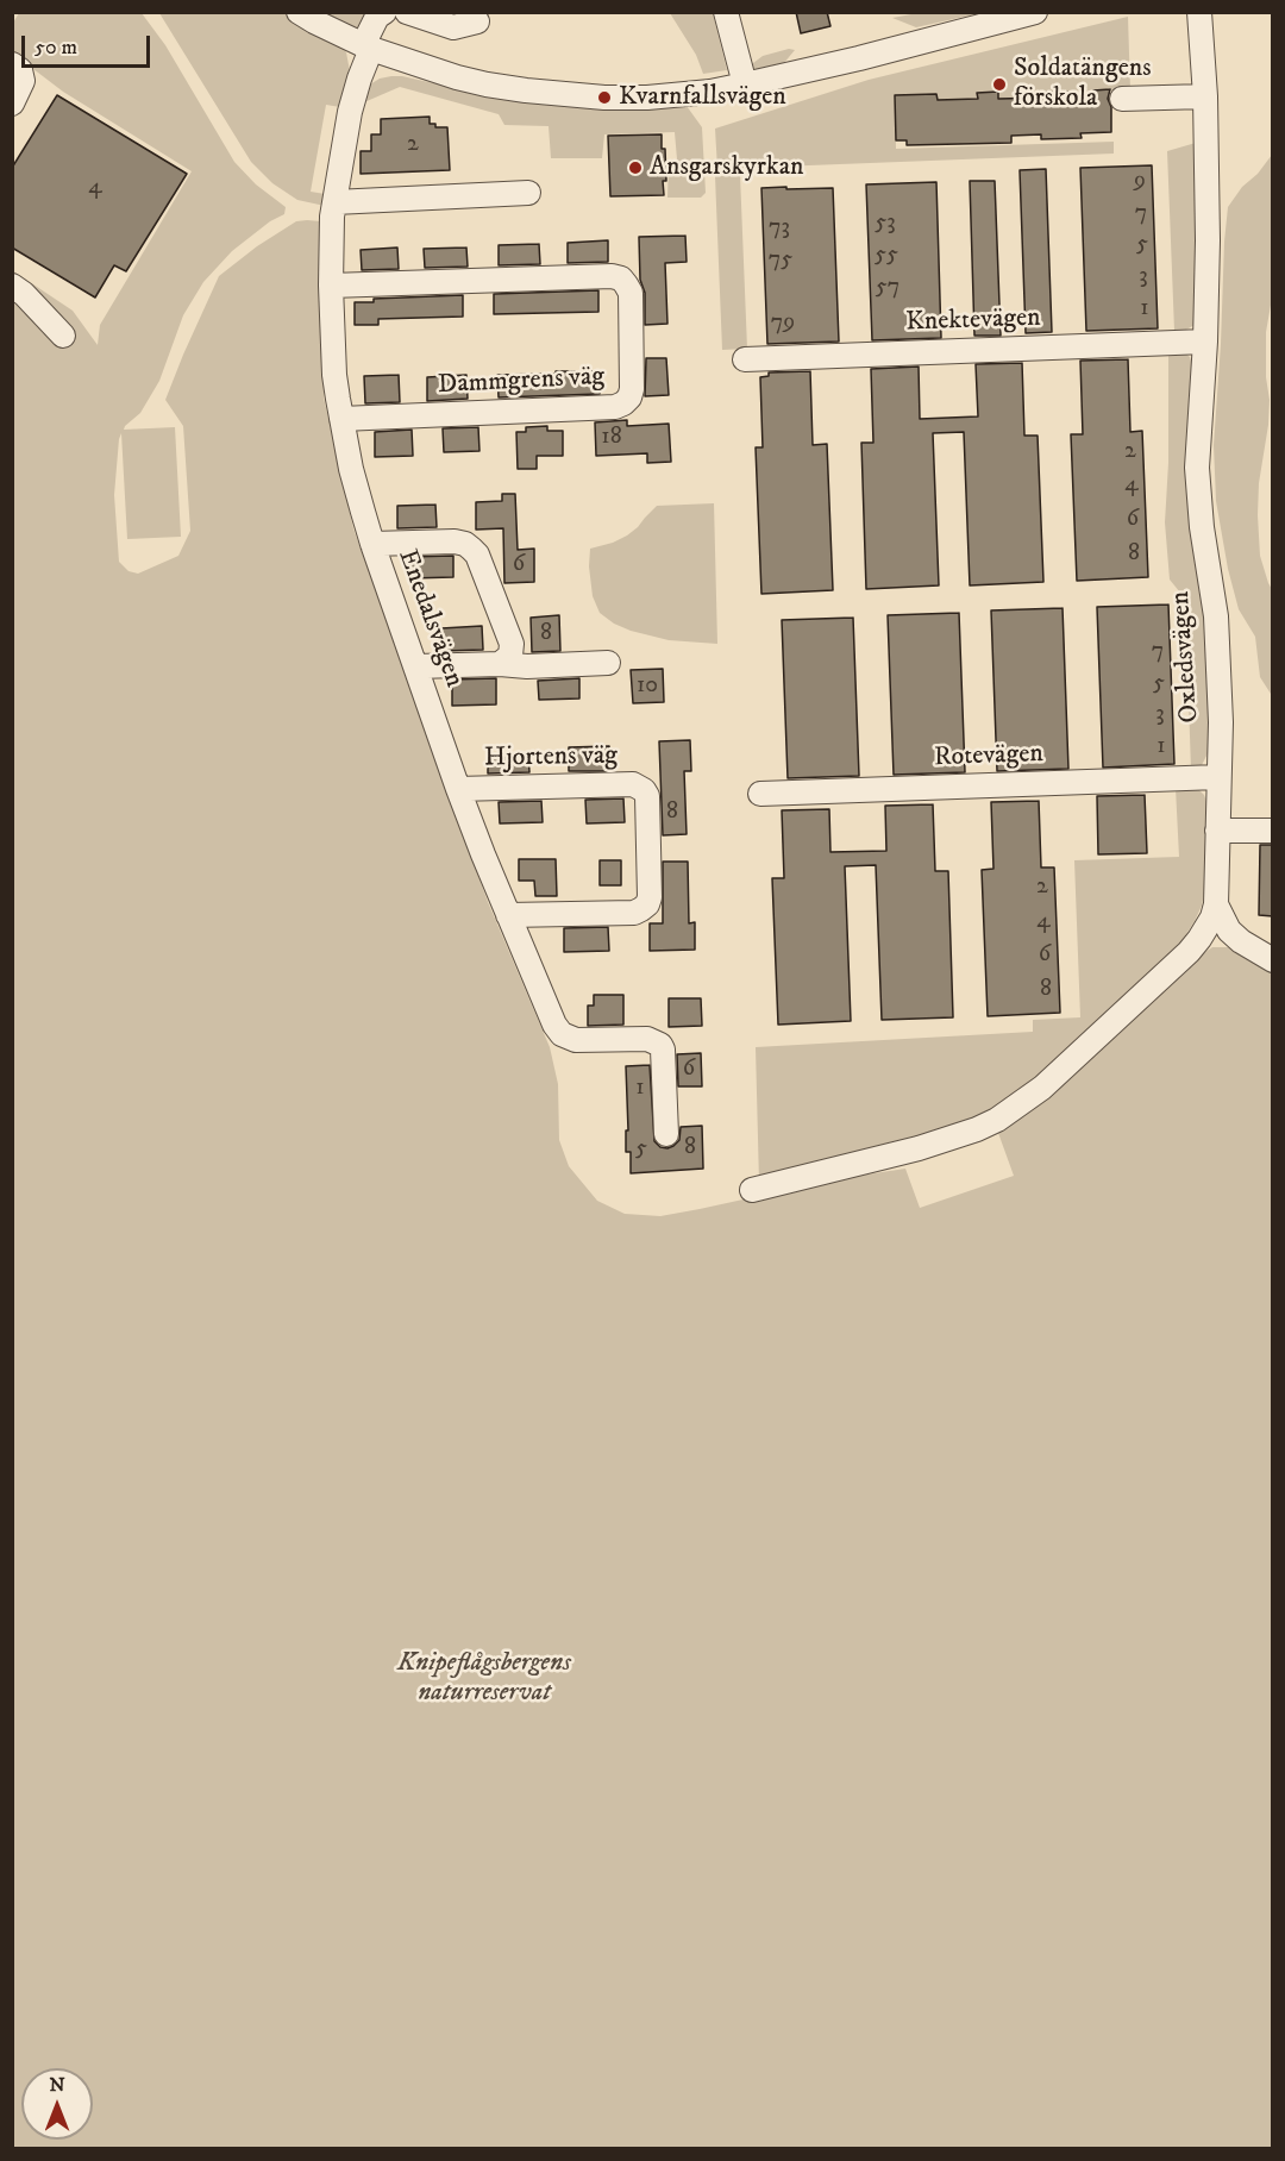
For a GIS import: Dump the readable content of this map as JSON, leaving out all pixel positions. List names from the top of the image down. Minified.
{"streets":{"street":["Knektevägen","Dammgrens väg","Enedalsvägen","Oxledsvägen","Rotevägen","Hjortens väg"]},"crossings":[["Knektevägen","Oxledsvägen"],["Dammgrens väg","Enedalsvägen"],["Enedalsvägen","Hjortens väg"],["Oxledsvägen","Rotevägen"]],"parks":["Knipeflågsbergens naturreservat"],"places":["Soldatängens förskola","Kvarnfallsvägen","Ansgarskyrkan"],"house_numbers":["2","9","4","7","53","73","5","55","75","3","57","1","79","18","2","4","6","8","6","8","7","5","10","3","1","8","2","4","6","8","6","1","8","5"],"scale_bar":"50 m","north":"top"}
